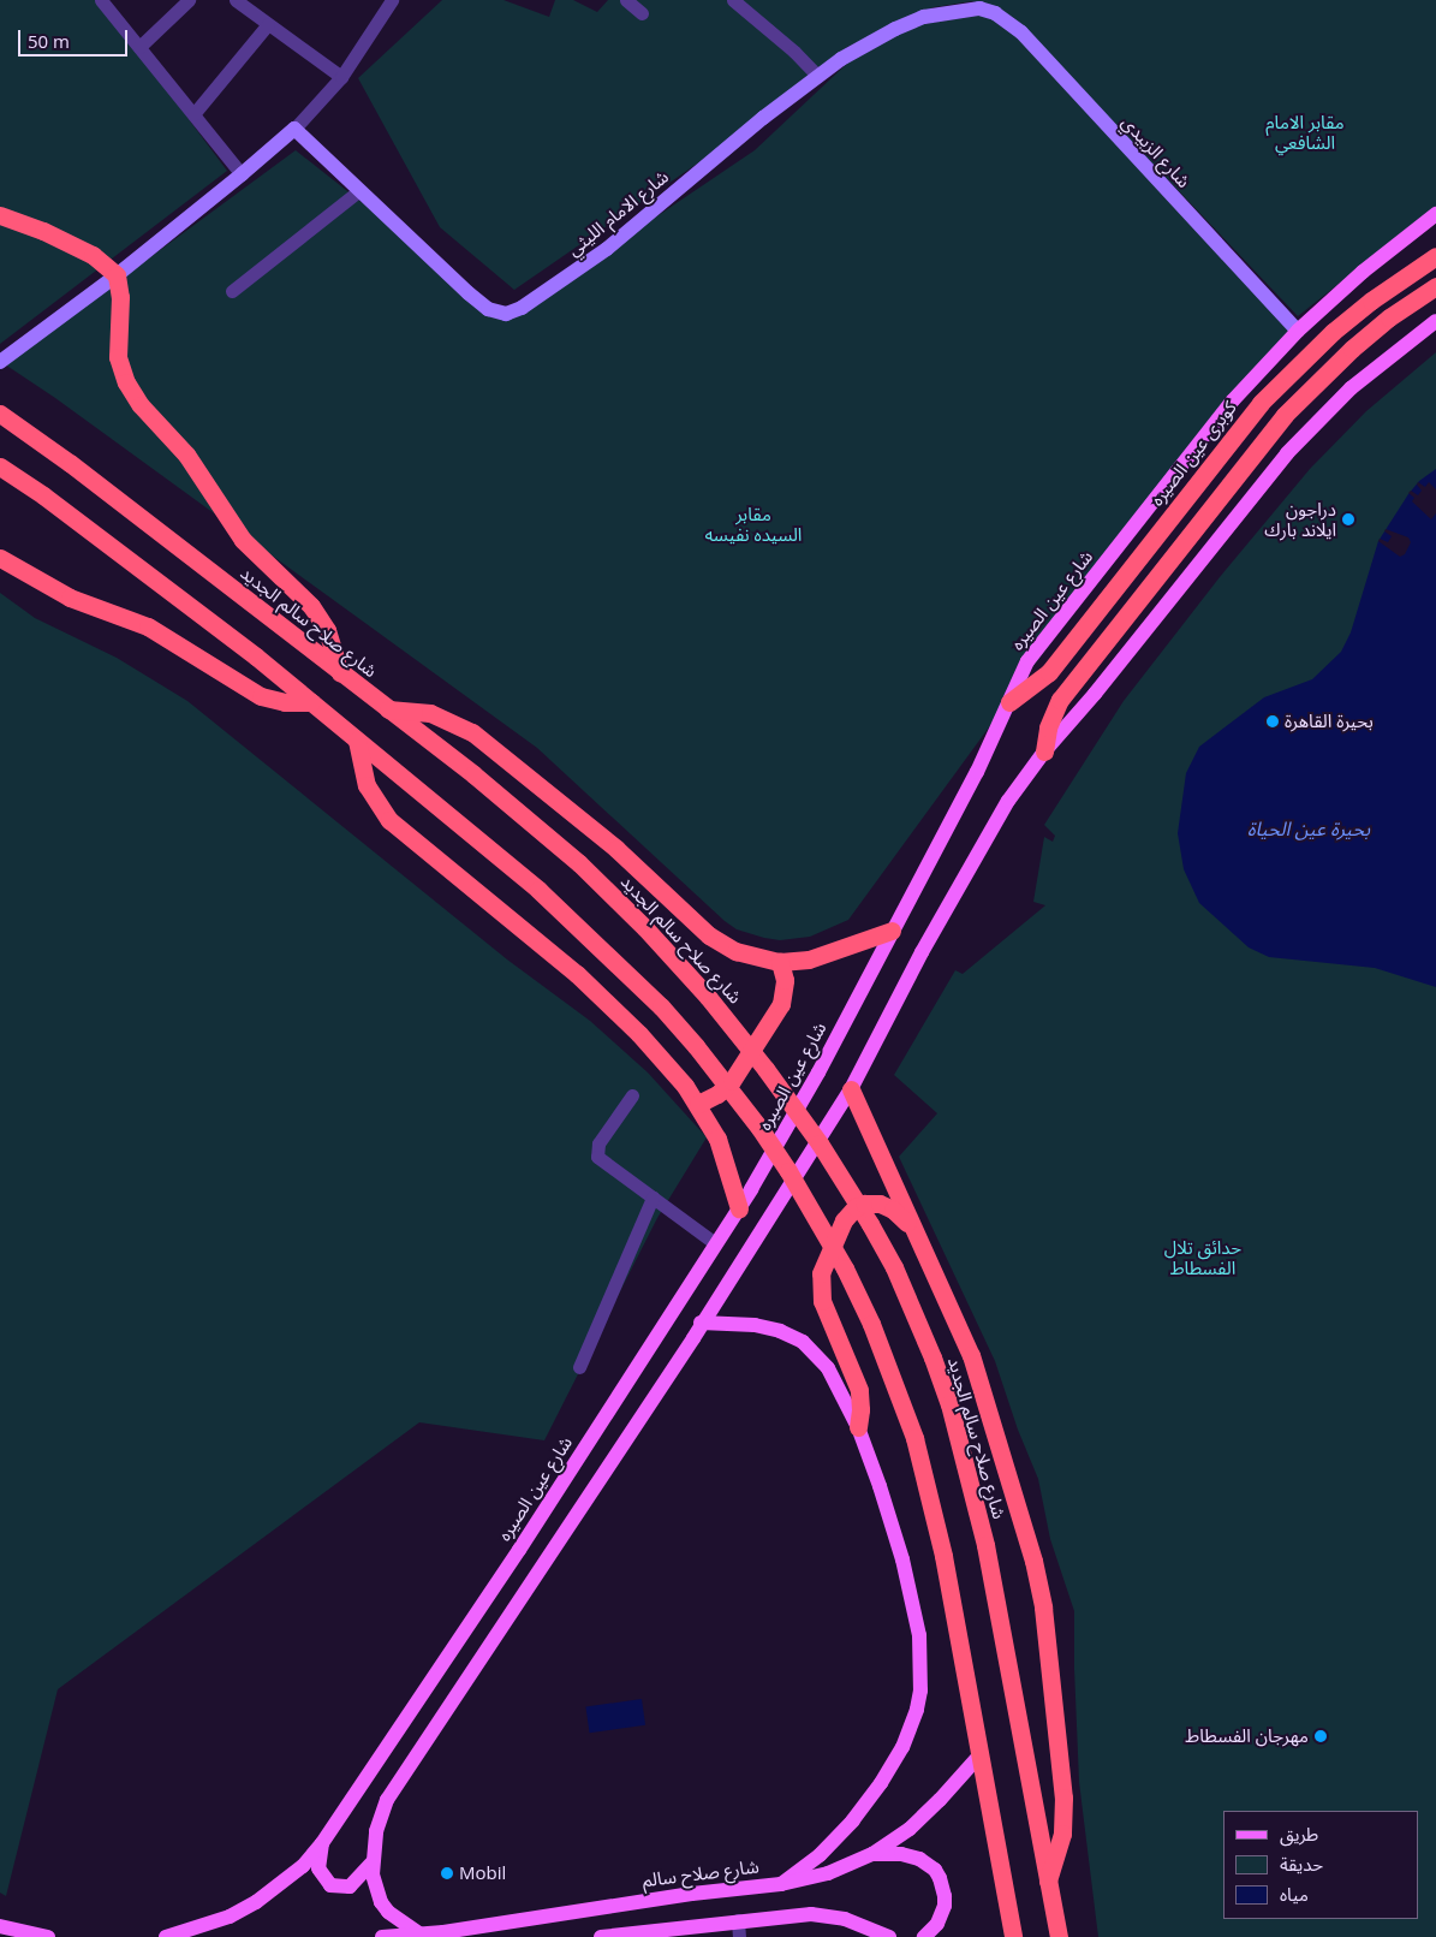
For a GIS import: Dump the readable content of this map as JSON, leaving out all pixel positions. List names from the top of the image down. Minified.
{"streets":{"highway":["كوبرى عين الصيره","شارع صلاح سالم الجديد"],"main road":["شارع عين الصيره","شارع صلاح سالم"],"street":["شارع الزبيدي","شارع الامام الليثي"]},"crossings":[["شارع الزبيدي","شارع الامام الليثي"],["شارع الزبيدي","شارع عين الصيره"],["كوبرى عين الصيره","شارع عين الصيره"]],"water":["بحيرة عين الحياة"],"parks":["مقابر الامام الشافعي","مقابر السيده نفيسه","حدائق تلال الفسطاط"],"places":["دراجون ايلاند بارك","بحيرة القاهرة","مهرجان الفسطاط","Mobil"],"legend":["طريق","حديقة","مياه"],"scale_bar":"50 m"}
